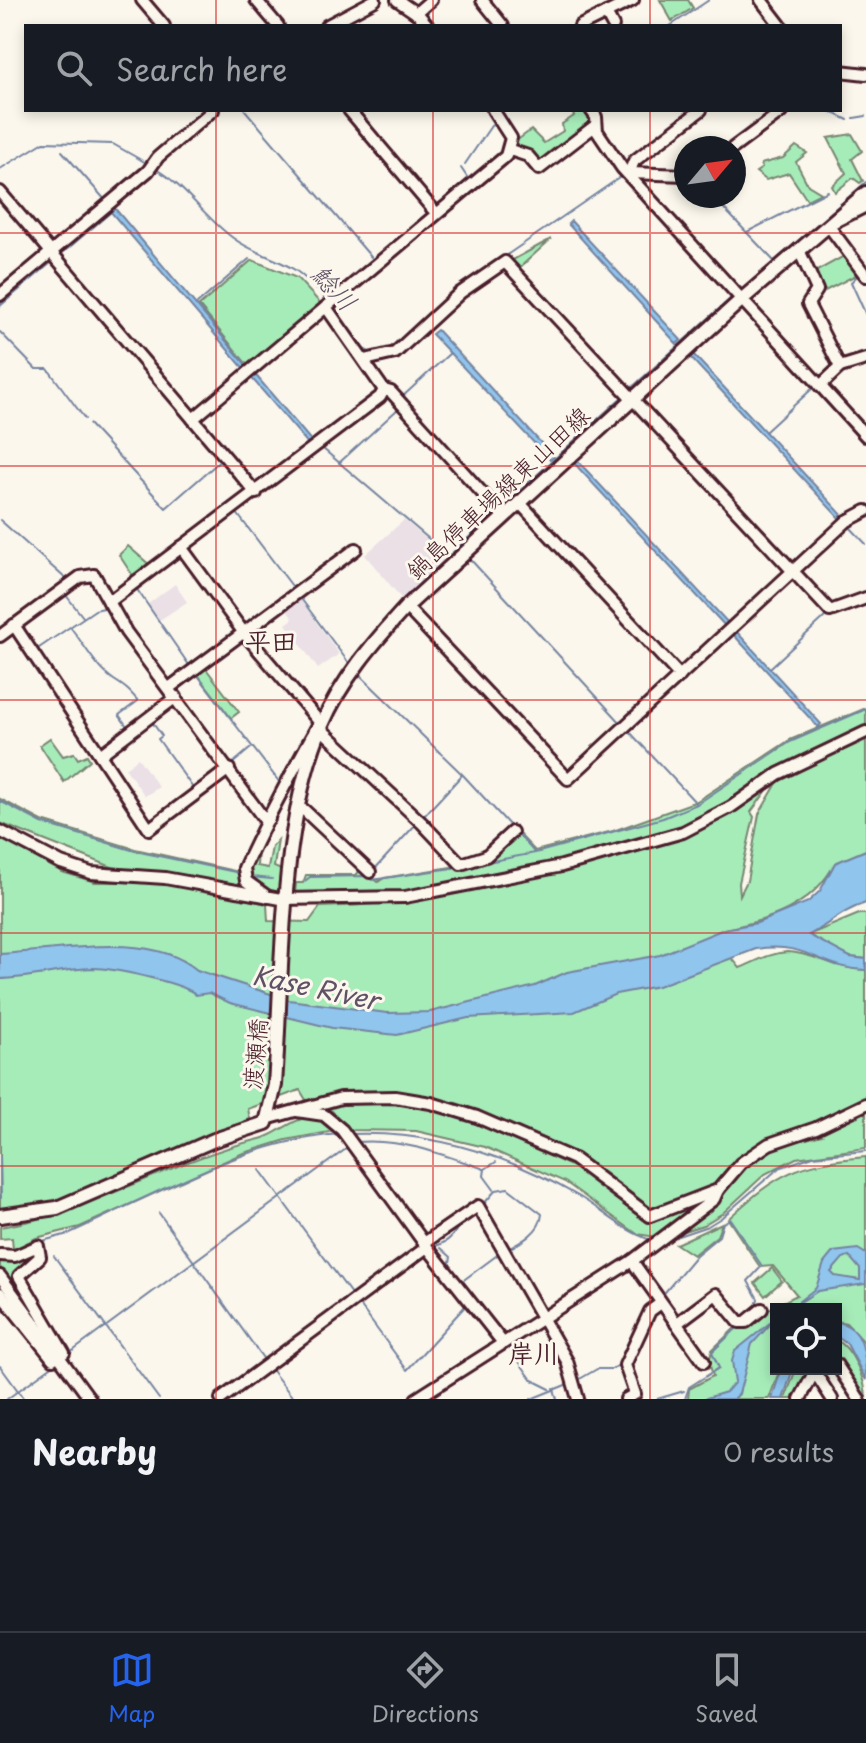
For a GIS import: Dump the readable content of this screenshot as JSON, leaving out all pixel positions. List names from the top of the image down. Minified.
{"streets":{"main road":["鍋島停車場線東山田線","渡瀬橋"]},"crossings":[["鍋島停車場線東山田線","渡瀬橋"]],"districts":["平田","岸川"],"water":["鯰川","Kase River"],"north":"top right","page":{"search":"Search here","heading":["Nearby","0 results"],"nav":["Map","Directions","Saved"]}}
